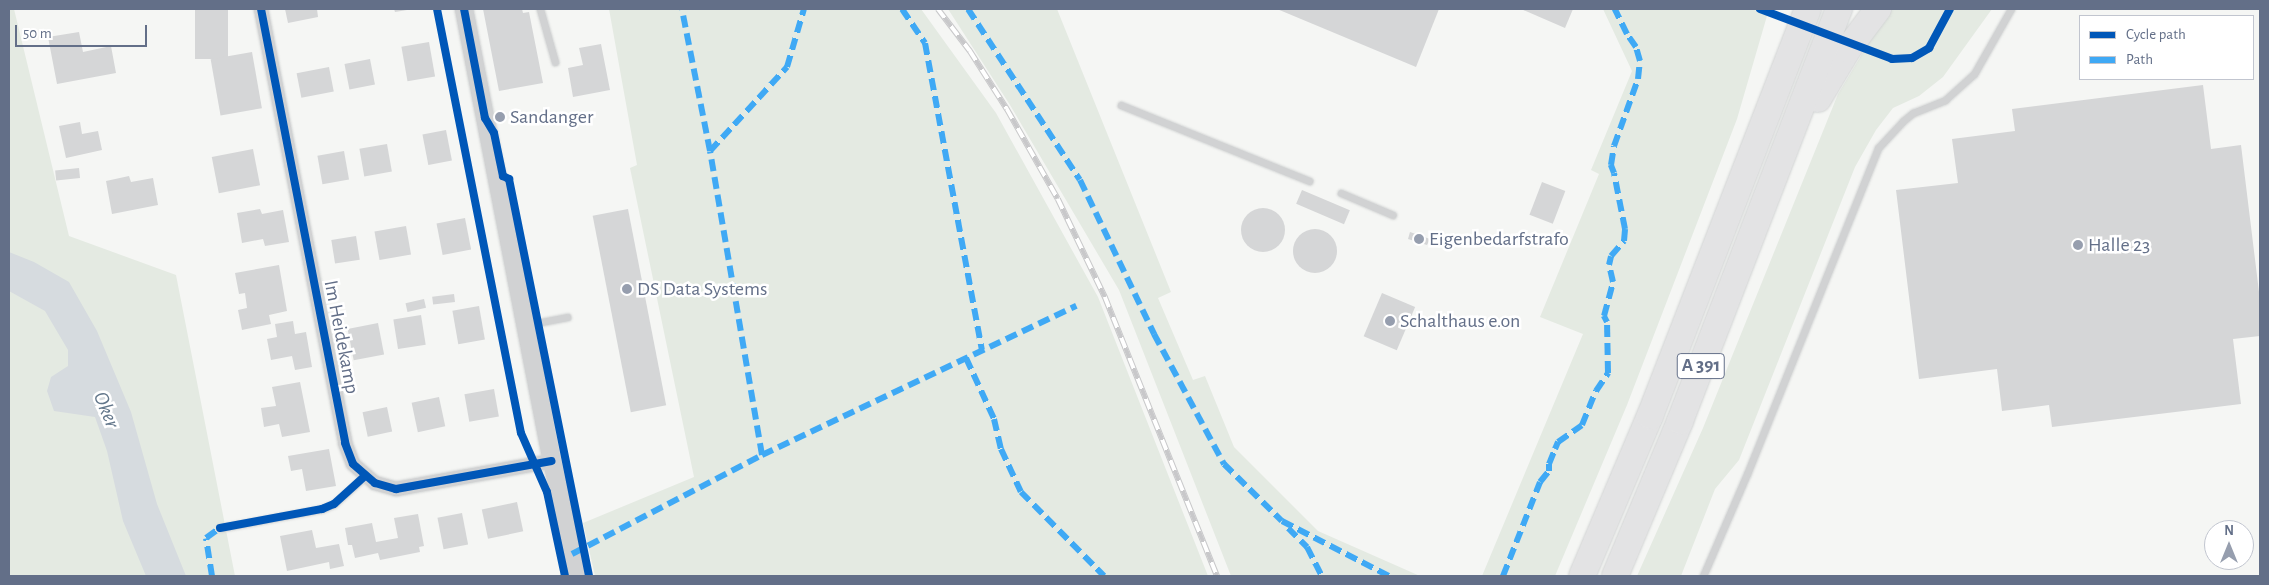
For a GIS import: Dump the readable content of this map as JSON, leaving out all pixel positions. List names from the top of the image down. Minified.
{"streets":{"highway":["A 391"],"street":["Im Heidekamp"]},"water":["Oker"],"places":["Sandanger","Eigenbedarfstrafo","Halle 23","DS Data Systems","Schalthaus e.on"],"legend":["Cycle path","Path"],"scale_bar":"50 m","north":"top"}
